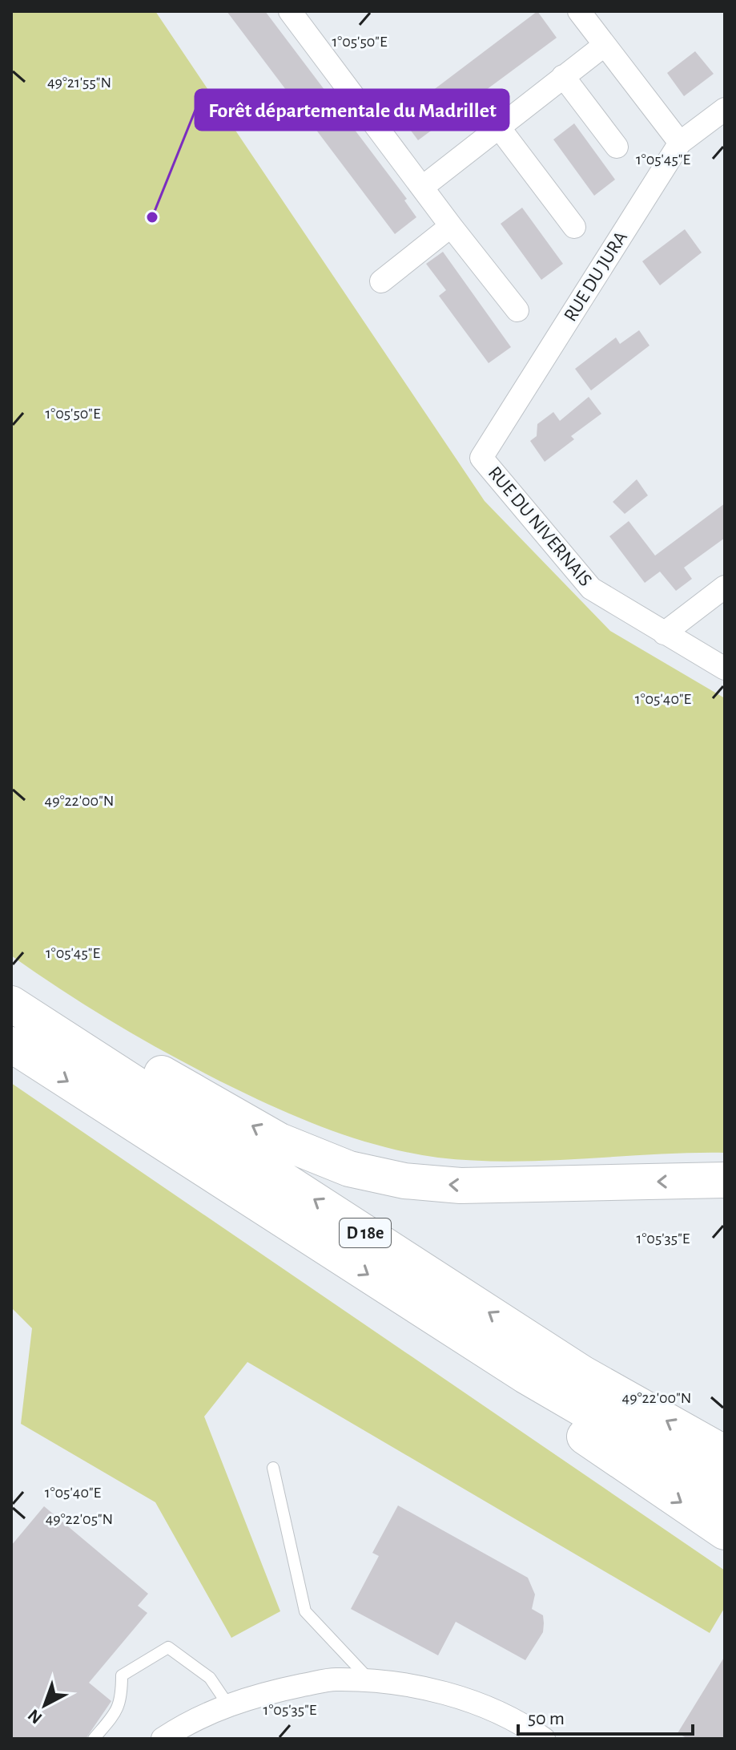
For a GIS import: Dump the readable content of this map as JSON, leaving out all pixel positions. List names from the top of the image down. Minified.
{"streets":{"highway":["D 18e"],"street":["RUE DU JURA","RUE DU NIVERNAIS"]},"crossings":[["RUE DU JURA","RUE DU NIVERNAIS"]],"places":["Forêt départementale du Madrillet"],"scale_bar":"50 m","north":"bottom left","coordinates":["1°05'50\"E","49°21'55\"N","1°05'45\"E","1°05'40\"E","49°22'00\"N","1°05'35\"E","49°22'05\"N"]}
